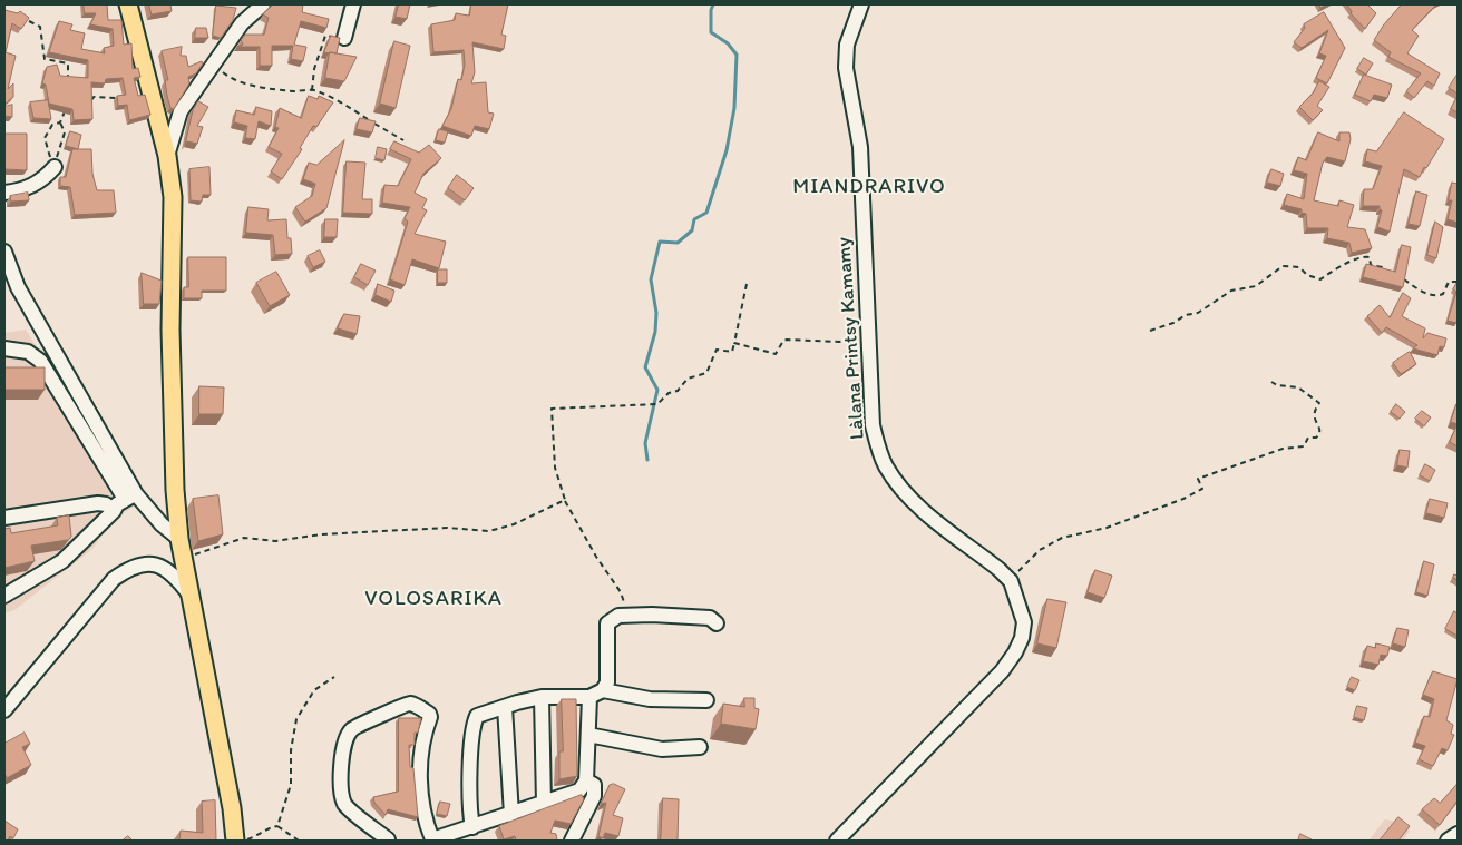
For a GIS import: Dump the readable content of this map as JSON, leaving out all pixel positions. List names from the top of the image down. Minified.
{"streets":{"street":["Làlana Printsy Kamamy"]},"districts":["MIANDRARIVO","VOLOSARIKA"]}
